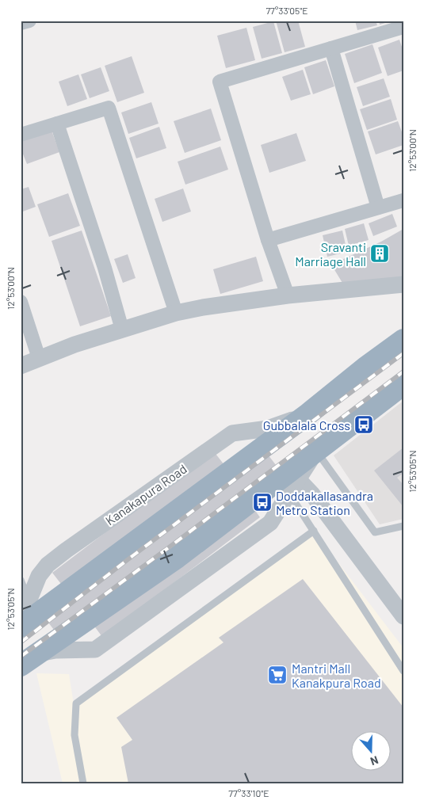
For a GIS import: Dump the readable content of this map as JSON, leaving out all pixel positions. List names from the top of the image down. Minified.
{"streets":{"highway":["Kanakapura Road"]},"places":{"building":["Sravanti Marriage Hall"],"bus stop":["Gubbalala Cross","Doddakallasandra Metro Station"],"supermarket":["Mantri Mall Kanakpura Road"]},"north":"bottom","coordinates":["77°33'05\"E","12°53'00\"N","12°53'05\"N","77°33'10\"E"]}
